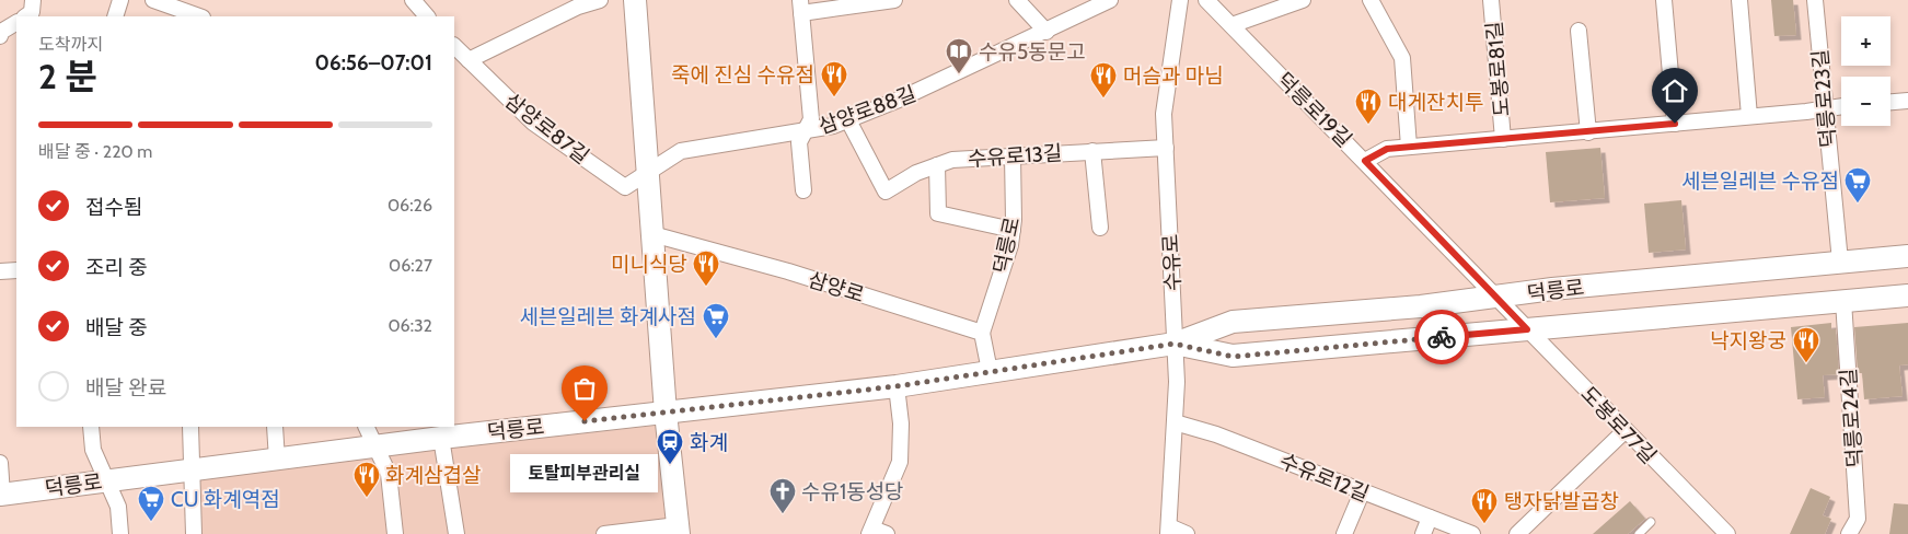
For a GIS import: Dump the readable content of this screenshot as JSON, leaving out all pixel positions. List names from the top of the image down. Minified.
{"streets":{"main road":["덕릉로"],"street":["도봉로81길","덕릉로23길","삼양로88길","덕릉로19길","삼양로87길","수유로13길","수유로","삼양로","덕릉로24길","도봉로77길","수유로12길"]},"crossings":[["도봉로81길","덕릉로23길"],["도봉로81길","덕릉로19길"],["덕릉로23길","덕릉로"],["삼양로88길","삼양로87길"],["삼양로88길","수유로13길"],["덕릉로19길","덕릉로"],["덕릉로19길","도봉로77길"],["수유로13길","덕릉로"],["수유로13길","수유로"],["덕릉로","수유로"],["덕릉로","삼양로"],["덕릉로","덕릉로24길"],["덕릉로","도봉로77길"],["수유로","수유로12길"]],"places":{"library":["수유5동문고"],"restaurant":["죽에 진심 수유점","머슴과 마님","대게잔치투","미니식당","낙지왕궁","화계삼겹살","탱자닭발곱창"],"supermarket":["세븐일레븐 수유점","세븐일레븐 화계사점","CU 화계역점"],"other":["토탈피부관리실"],"station":["화계"],"church":["수유1동성당"]},"page":{"map_buttons":["+","−"],"heading":["2 분","도착까지","06:56–07:01"],"bar":"배달 중 · 220 m","list":[["접수됨","06:26"],["조리 중","06:27"],["배달 중","06:32"],"배달 완료"],"bubble":"토탈피부관리실"}}
